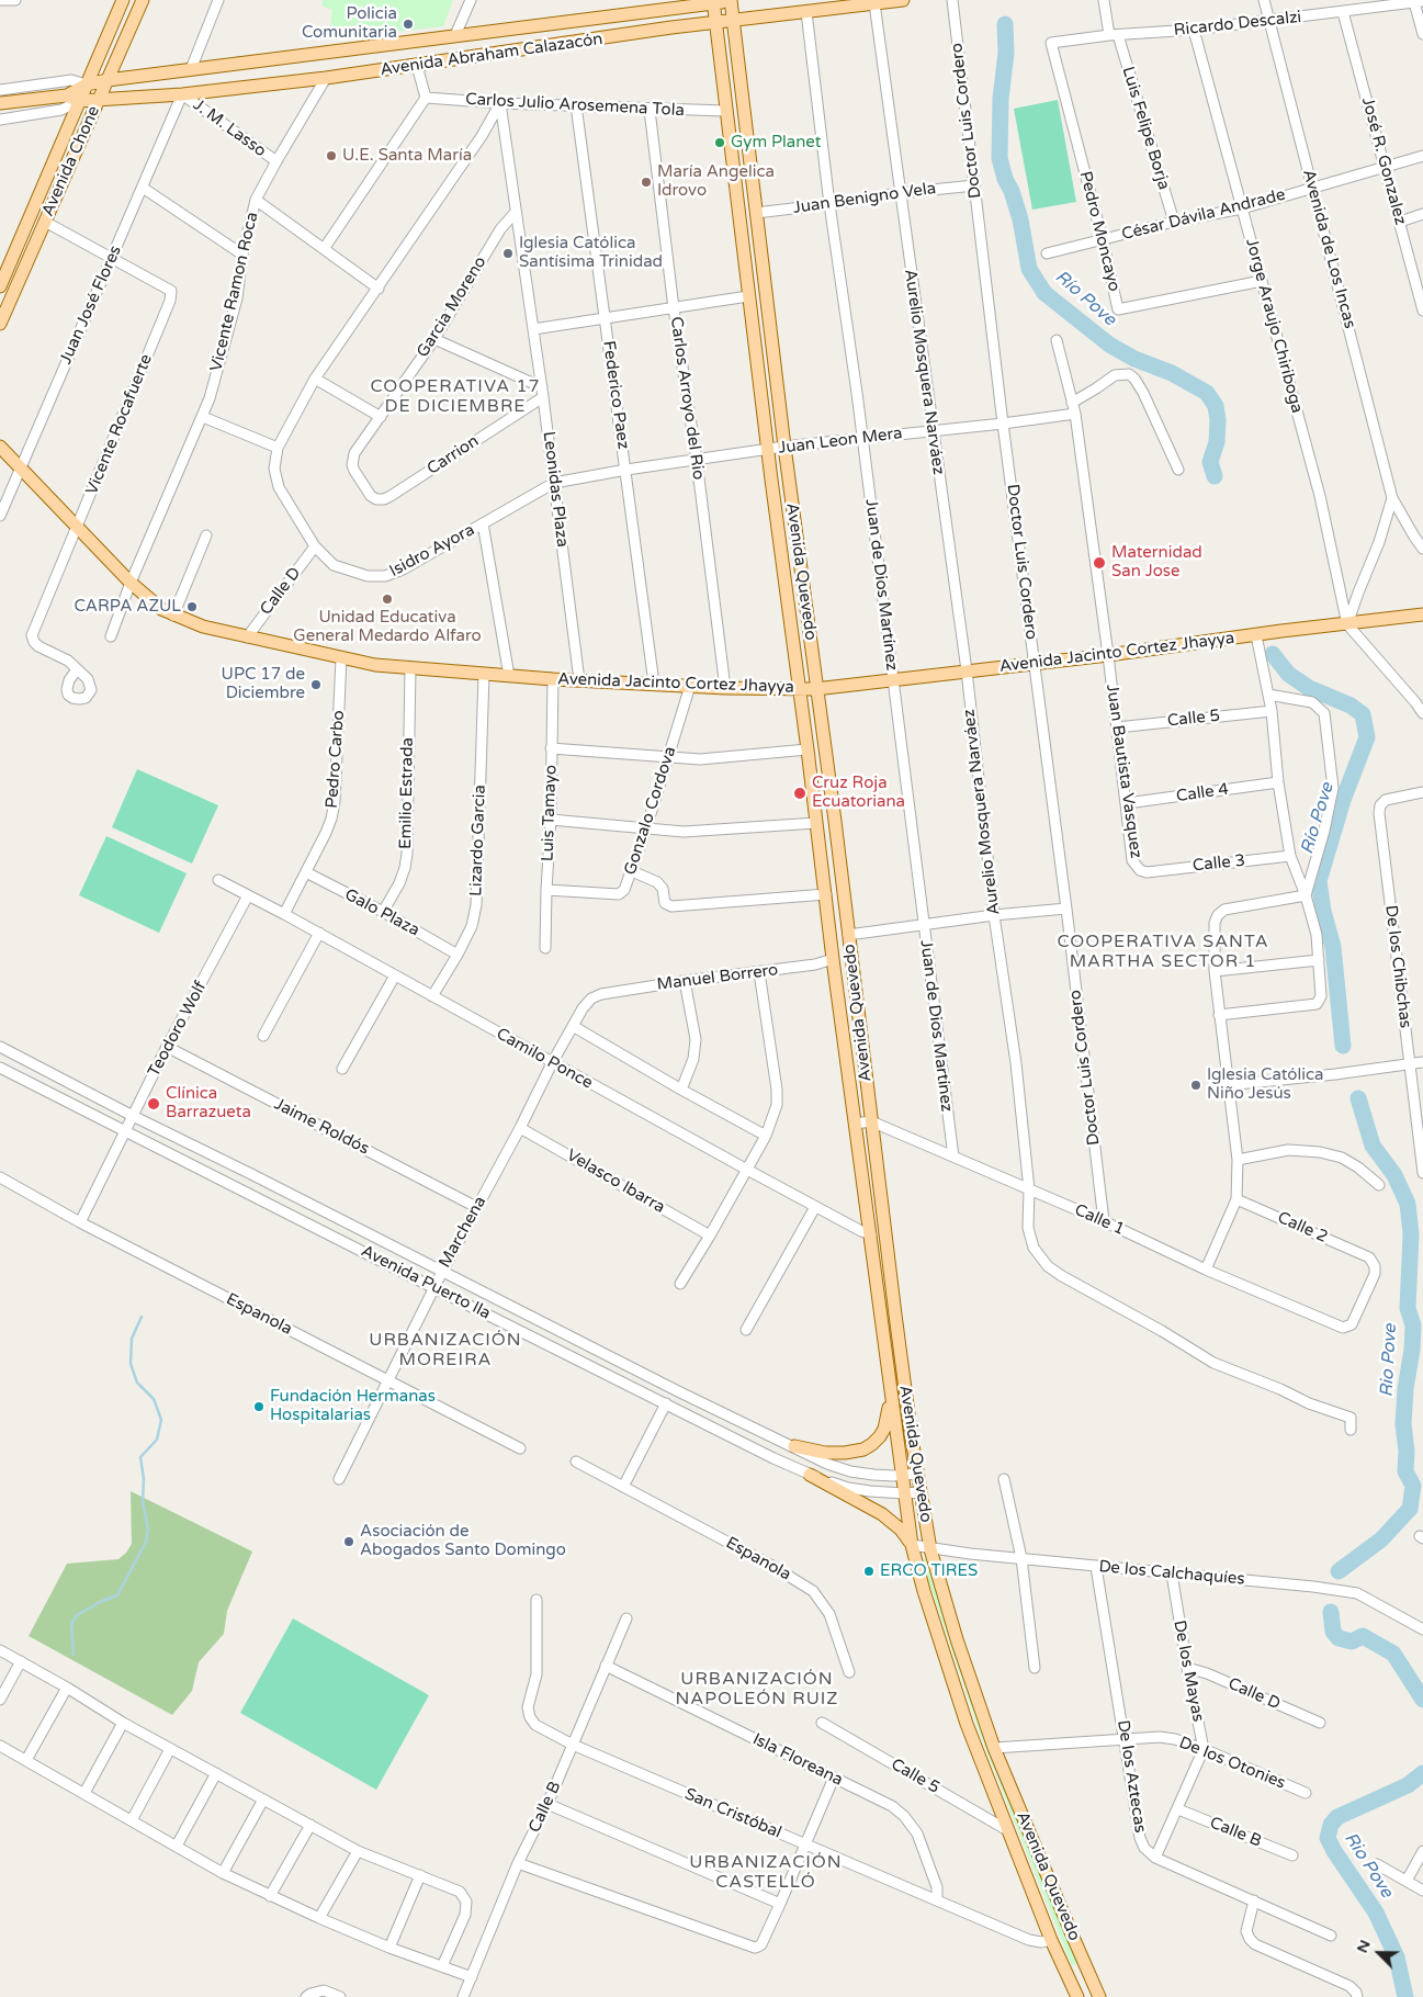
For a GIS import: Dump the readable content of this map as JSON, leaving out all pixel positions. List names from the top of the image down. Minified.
{"streets":{"main road":["Avenida Abraham Calazacón","Avenida Chone","Avenida Quevedo","Avenida Jacinto Cortez Jhayya"],"street":["Ricardo Descalzi","Carlos Julio Arosemena Tola","Doctor Luis Cordero","J. M. Lasso","Luis Felipe Borja","José R. Gonzalez","Juan Benigno Vela","César Dávila Andrade","Pedro Moncayo","Avenida de Los Incas","Vicente Ramon Roca","Juan José Flores","Garcia Moreno","Jorge Araujo Chiriboga","Aurelio Mosquera Narváez","Federico Paez","Carlos Arroyo del Rio","Vicente Rocafuerte","Juan Leon Mera","Carrion","Leonidas Plaza","Isidro Ayora","Juan de Dios Martínez","Calle D","Calle 5","Pedro Carbo","Juan Bautista Vasquez","Emilio Estrada","Calle 4","Gonzalo Cordova","Luis Tamayo","Lizardo Garcia","Calle 3","Galo Plaza","De los Chibchas","Manuel Borrero","Teodoro Wolf","Camilo Ponce","Jaime Roldós","Velasco Ibarra","Calle 1","Calle 2","Marchena","Avenida Puerto Ila","Espanola","De los Calchaquíes","De los Mayas","Isla Floreana","De los Otonies","De los Aztecas","Calle B","San Cristóbal"]},"crossings":[["Ricardo Descalzi","Luis Felipe Borja"],["Ricardo Descalzi","José R. Gonzalez"],["Ricardo Descalzi","Pedro Moncayo"],["Ricardo Descalzi","Avenida de Los Incas"],["Ricardo Descalzi","Jorge Araujo Chiriboga"],["Avenida Abraham Calazacón","J. M. Lasso"],["Avenida Abraham Calazacón","Avenida Chone"],["Avenida Abraham Calazacón","Vicente Ramon Roca"],["Avenida Abraham Calazacón","Juan José Flores"],["Avenida Abraham Calazacón","Aurelio Mosquera Narváez"],["Avenida Abraham Calazacón","Avenida Quevedo"],["Avenida Abraham Calazacón","Juan de Dios Martínez"],["Carlos Julio Arosemena Tola","Federico Paez"],["Carlos Julio Arosemena Tola","Carlos Arroyo del Rio"],["Carlos Julio Arosemena Tola","Leonidas Plaza"],["Carlos Julio Arosemena Tola","Isidro Ayora"],["Carlos Julio Arosemena Tola","Avenida Quevedo"],["Doctor Luis Cordero","Juan Benigno Vela"],["Doctor Luis Cordero","Juan Leon Mera"],["Doctor Luis Cordero","Avenida Jacinto Cortez Jhayya"],["Doctor Luis Cordero","Calle 1"],["J. M. Lasso","Vicente Ramon Roca"],["J. M. Lasso","Juan José Flores"],["Luis Felipe Borja","César Dávila Andrade"],["Avenida Chone","Vicente Rocafuerte"],["José R. Gonzalez","César Dávila Andrade"],["Juan Benigno Vela","Aurelio Mosquera Narváez"],["Juan Benigno Vela","Avenida Quevedo"],["Juan Benigno Vela","Juan de Dios Martínez"],["César Dávila Andrade","Pedro Moncayo"],["César Dávila Andrade","Avenida de Los Incas"],["César Dávila Andrade","Jorge Araujo Chiriboga"],["Pedro Moncayo","Jorge Araujo Chiriboga"],["Vicente Ramon Roca","Avenida Jacinto Cortez Jhayya"],["Juan José Flores","Vicente Rocafuerte"],["Juan José Flores","Avenida Jacinto Cortez Jhayya"],["Garcia Moreno","Carrion"],["Garcia Moreno","Leonidas Plaza"],["Jorge Araujo Chiriboga","Avenida Jacinto Cortez Jhayya"],["Aurelio Mosquera Narváez","Juan Leon Mera"],["Aurelio Mosquera Narváez","Avenida Jacinto Cortez Jhayya"],["Aurelio Mosquera Narváez","Calle 1"],["Federico Paez","Isidro Ayora"],["Federico Paez","Avenida Jacinto Cortez Jhayya"],["Carlos Arroyo del Rio","Isidro Ayora"],["Carlos Arroyo del Rio","Avenida Jacinto Cortez Jhayya"],["Vicente Rocafuerte","Avenida Jacinto Cortez Jhayya"],["Juan Leon Mera","Isidro Ayora"],["Juan Leon Mera","Avenida Quevedo"],["Juan Leon Mera","Juan de Dios Martínez"],["Juan Leon Mera","Juan Bautista Vasquez"],["Carrion","Leonidas Plaza"],["Leonidas Plaza","Isidro Ayora"],["Leonidas Plaza","Avenida Jacinto Cortez Jhayya"],["Isidro Ayora","Avenida Quevedo"],["Isidro Ayora","Calle D"],["Avenida Quevedo","Avenida Jacinto Cortez Jhayya"],["Avenida Quevedo","Calle 5"],["Avenida Quevedo","Manuel Borrero"],["Avenida Quevedo","Camilo Ponce"],["Avenida Quevedo","Calle 1"],["Avenida Quevedo","Avenida Puerto Ila"],["Avenida Quevedo","De los Calchaquíes"],["Avenida Quevedo","De los Otonies"],["Avenida Quevedo","San Cristóbal"],["Juan de Dios Martínez","Avenida Jacinto Cortez Jhayya"],["Juan de Dios Martínez","Calle 1"],["Calle D","Avenida Jacinto Cortez Jhayya"],["Calle D","De los Mayas"],["Avenida Jacinto Cortez Jhayya","Pedro Carbo"],["Avenida Jacinto Cortez Jhayya","Juan Bautista Vasquez"],["Avenida Jacinto Cortez Jhayya","Emilio Estrada"],["Avenida Jacinto Cortez Jhayya","Gonzalo Cordova"],["Avenida Jacinto Cortez Jhayya","Luis Tamayo"],["Avenida Jacinto Cortez Jhayya","Lizardo Garcia"],["Calle 5","Juan Bautista Vasquez"],["Pedro Carbo","Galo Plaza"],["Pedro Carbo","Camilo Ponce"],["Juan Bautista Vasquez","Calle 4"],["Juan Bautista Vasquez","Calle 3"],["Emilio Estrada","Galo Plaza"],["Gonzalo Cordova","Luis Tamayo"],["Lizardo Garcia","Galo Plaza"],["Lizardo Garcia","Camilo Ponce"],["Manuel Borrero","Marchena"],["Teodoro Wolf","Camilo Ponce"],["Teodoro Wolf","Jaime Roldós"],["Teodoro Wolf","Avenida Puerto Ila"],["Teodoro Wolf","Espanola"],["Camilo Ponce","Marchena"],["Jaime Roldós","Marchena"],["Velasco Ibarra","Marchena"],["Calle 1","Calle 2"],["Marchena","Avenida Puerto Ila"],["Marchena","Espanola"],["De los Calchaquíes","De los Mayas"],["De los Calchaquíes","De los Aztecas"],["De los Mayas","De los Otonies"],["Isla Floreana","Calle B"],["Isla Floreana","San Cristóbal"],["De los Otonies","De los Aztecas"],["Calle B","San Cristóbal"]],"districts":["COOPERATIVA 17 DE DICIEMBRE","COOPERATIVA SANTA MARTHA SECTOR 1","URBANIZACIÓN MOREIRA","URBANIZACIÓN NAPOLEÓN RUIZ","URBANIZACIÓN CASTELLÓ"],"water":["Río Pove","Rio Pove"],"places":["Policia Comunitaria","Gym Planet","U.E. Santa María","María Angelica Idrovo","Iglesia Católica Santísima Trinidad","Maternidad San Jose","Unidad Educativa General Medardo Alfaro","CARPA AZUL","UPC 17 de Diciembre","Cruz Roja Ecuatoriana","Iglesia Católica Niño Jesús","Clínica Barrazueta","Fundación Hermanas Hospitalarias","Asociación de Abogados Santo Domingo","ERCO TIRES"],"north":"top left"}
